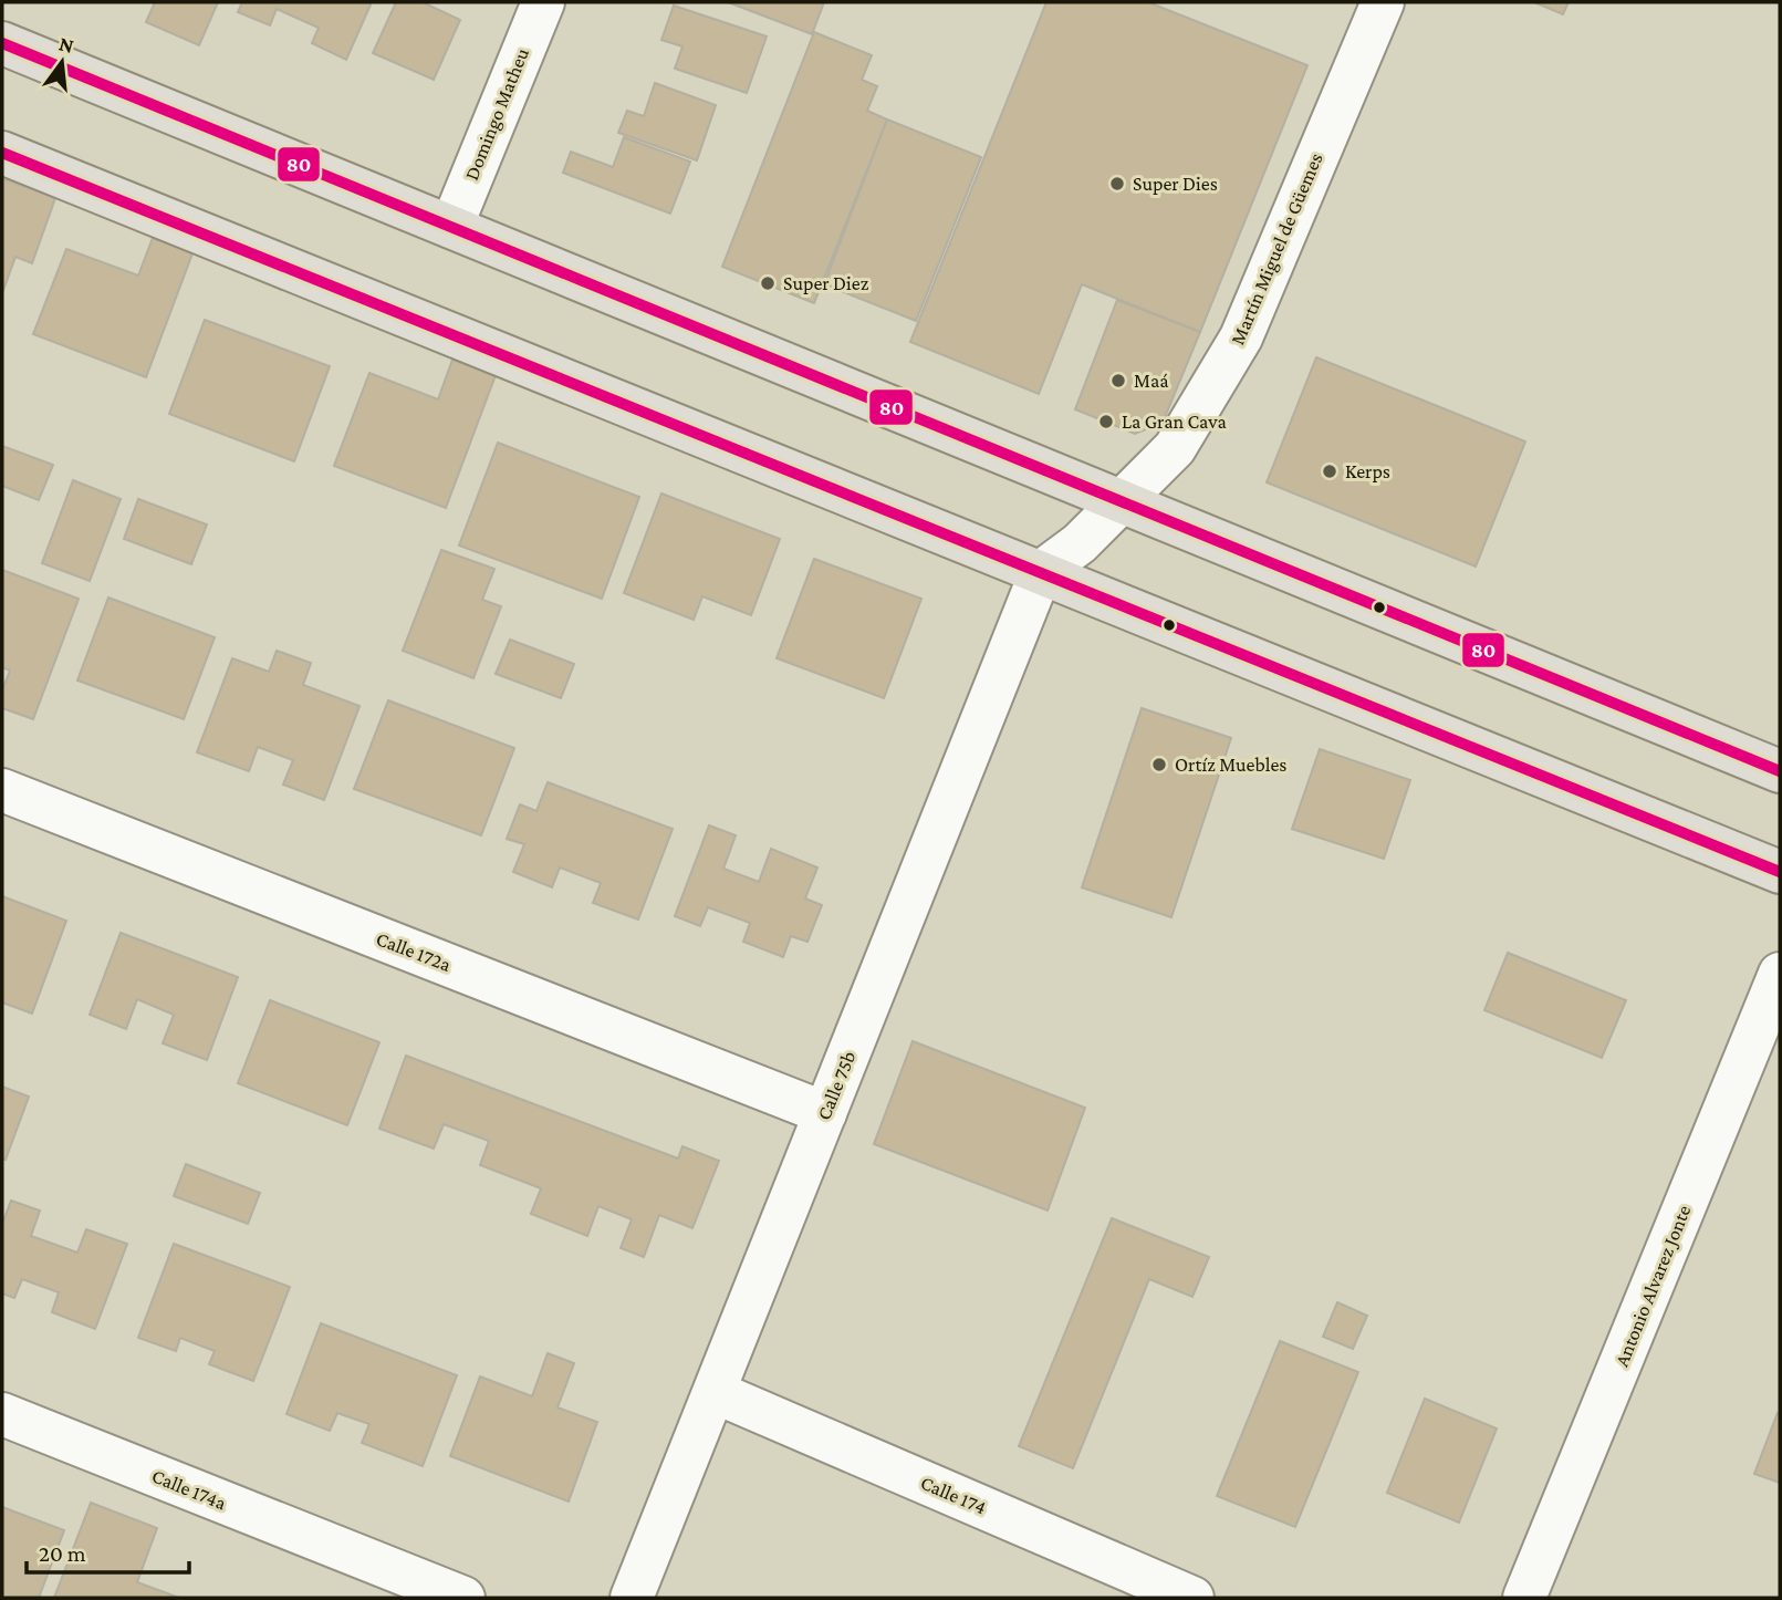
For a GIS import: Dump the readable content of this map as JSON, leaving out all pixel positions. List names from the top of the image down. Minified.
{"streets":{"street":["Domingo Matheu","Martín Miguel de Güemes","Calle 172a","Calle 75b","Antonio Alvarez Jonte","Calle 174a","Calle 174"]},"crossings":[["Martín Miguel de Güemes","Calle 75b"],["Calle 172a","Calle 75b"],["Calle 75b","Calle 174"]],"places":["Super Dies","Super Diez","Maá","La Gran Cava","Kerps","Ortíz Muebles"],"lines":["transit line 80"],"scale_bar":"20 m","north":"top"}
